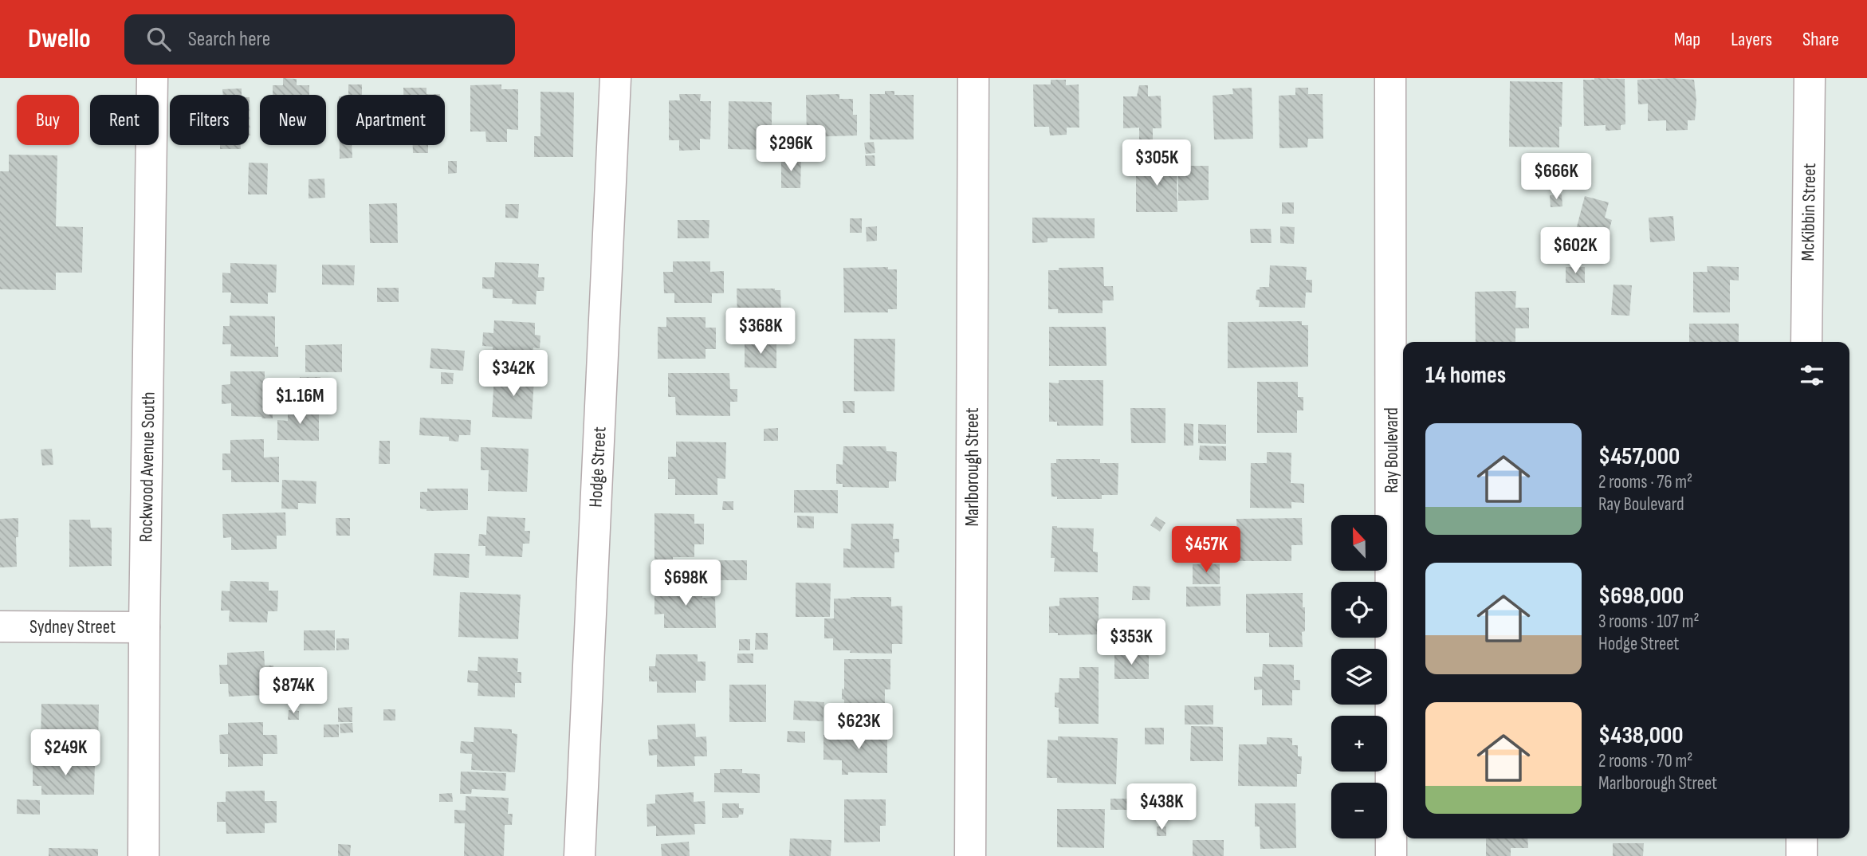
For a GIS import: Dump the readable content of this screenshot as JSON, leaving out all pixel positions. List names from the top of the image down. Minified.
{"streets":{"street":["McKibbin Street","Ray Boulevard","Rockwood Avenue South","Hodge Street","Marlborough Street","Sydney Street"]},"crossings":[["Rockwood Avenue South","Sydney Street"]],"north":"top","page":{"header":"Dwello","search":"Search here","nav":["Map","Layers","Share"],"chip":["Buy","Rent","Filters","New","Apartment"],"price":["$296K","$305K","$666K","$602K","$368K","$342K","$1.16M","$457K","$698K","$353K","$874K","$623K","$249K","$438K"],"heading":"14 homes","list":[{"name":"$457,000","note":"2 rooms · 76 m² · Ray Boulevard"},{"name":"$698,000","note":"3 rooms · 107 m² · Hodge Street"},{"name":"$438,000","note":"2 rooms · 70 m² · Marlborough Street"}],"map_buttons":["+","−"]}}
